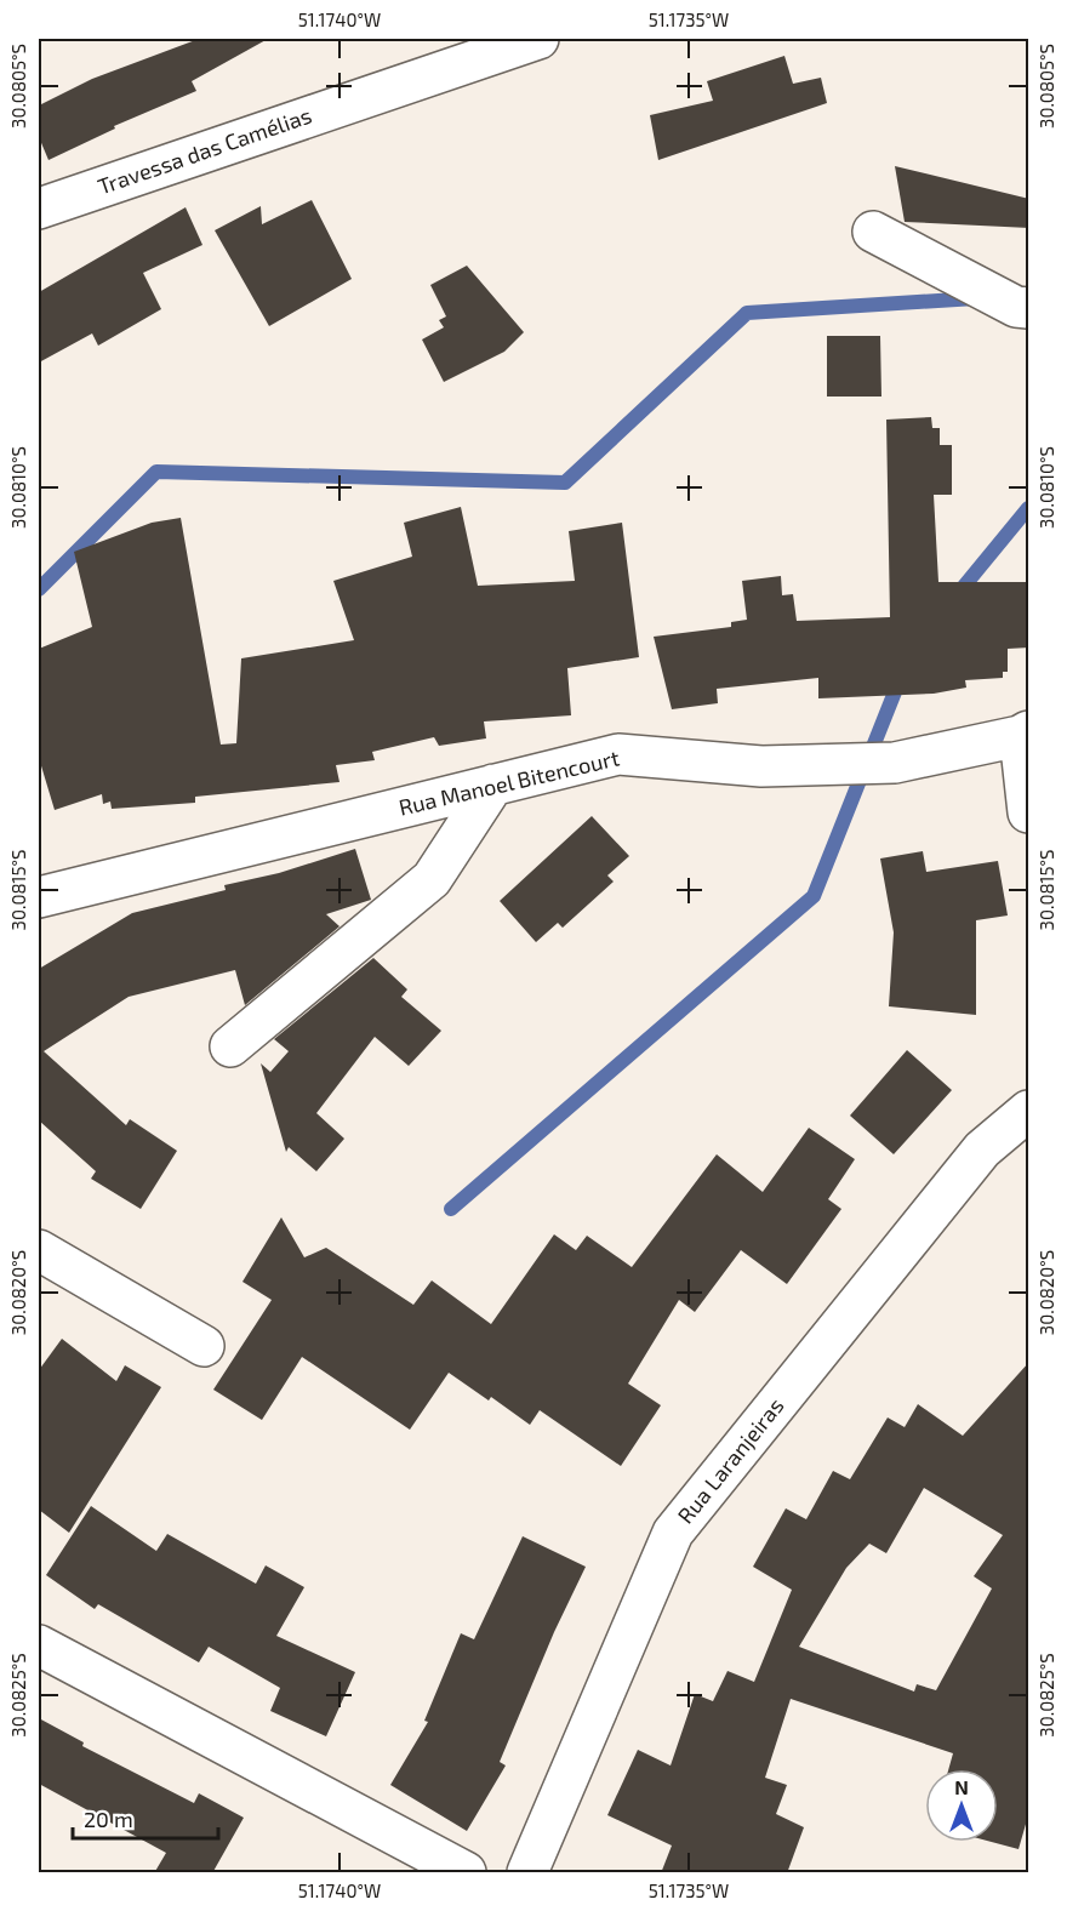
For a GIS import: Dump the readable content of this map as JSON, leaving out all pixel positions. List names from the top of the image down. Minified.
{"streets":{"street":["Travessa das Camélias","Rua Manoel Bitencourt","Rua Laranjeiras"]},"scale_bar":"20 m","north":"top","coordinates":["51.1740°W","51.1735°W","30.0805°S","30.0810°S","30.0815°S","30.0820°S","30.0825°S"]}
